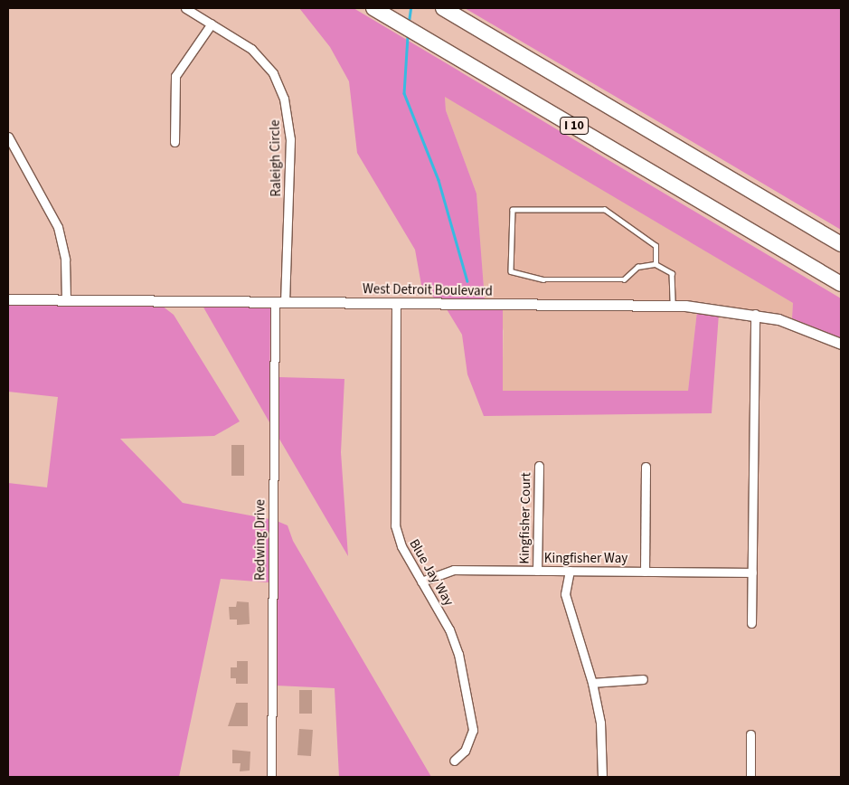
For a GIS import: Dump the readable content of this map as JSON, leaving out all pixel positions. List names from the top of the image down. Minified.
{"streets":{"highway":["I 10"],"street":["Raleigh Circle","West Detroit Boulevard","Kingfisher Court","Redwing Drive","Kingfisher Way","Blue Jay Way"]},"crossings":[["Raleigh Circle","West Detroit Boulevard"],["Raleigh Circle","Redwing Drive"],["West Detroit Boulevard","Redwing Drive"],["West Detroit Boulevard","Blue Jay Way"],["Kingfisher Court","Kingfisher Way"],["Kingfisher Way","Blue Jay Way"]]}
